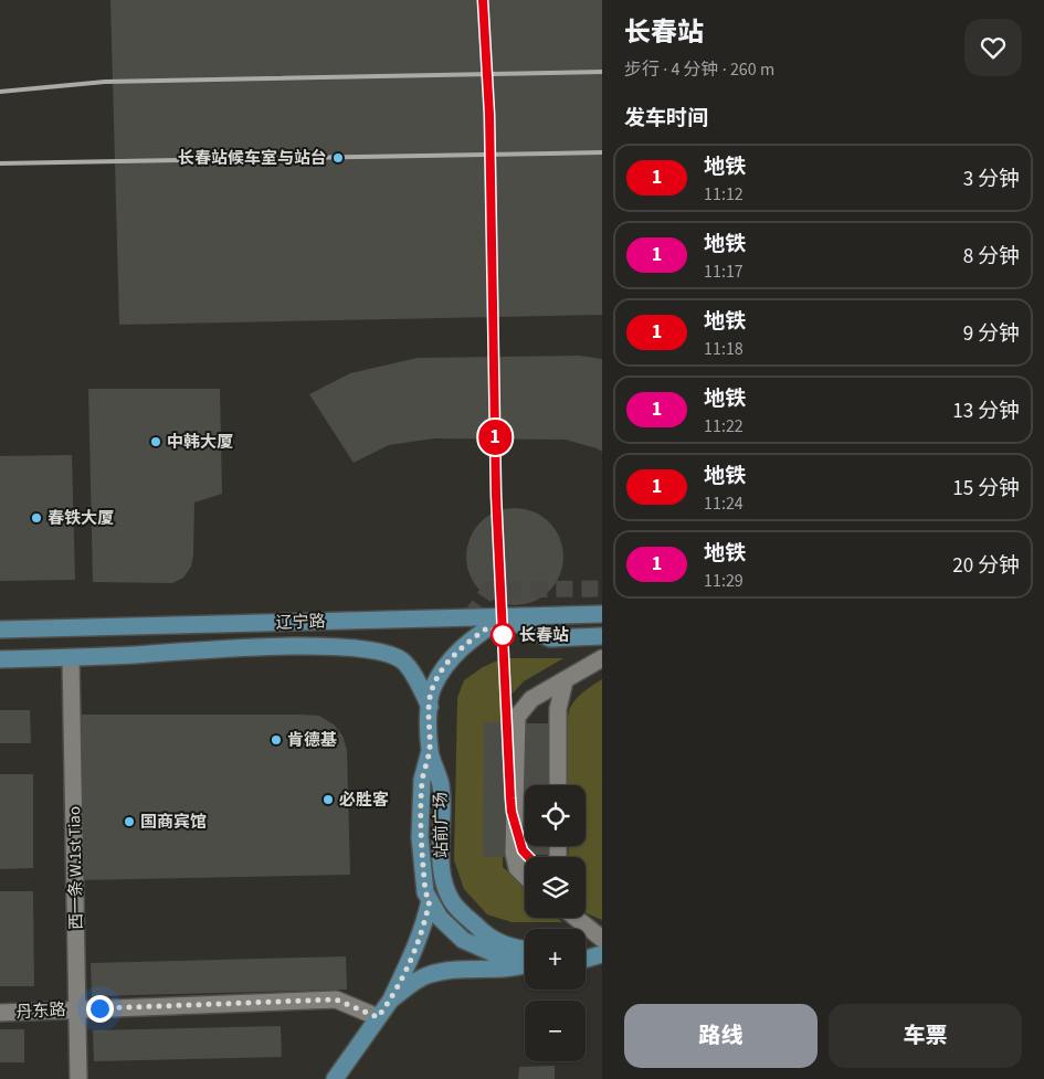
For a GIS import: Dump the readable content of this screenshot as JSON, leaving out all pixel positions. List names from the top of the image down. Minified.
{"streets":{"main road":["辽宁路","站前广场"],"street":["西一条 W.1st Tiao","丹东路"]},"crossings":[["辽宁路","站前广场"],["辽宁路","西一条 W.1st Tiao"],["西一条 W.1st Tiao","丹东路"]],"places":["长春站候车室与站台","中韩大厦","春铁大厦","长春站","肯德基","必胜客","国商宾馆"],"lines":["metro line 1"],"page":{"on_map":"1","heading":[["长春站","步行 · 4 分钟 · 260 m"],"发车时间"],"list":[{"mark":"1","name":"地铁","note":"11:12","value":"3 分钟"},{"mark":"1","name":"地铁","note":"11:17","value":"8 分钟"},{"mark":"1","name":"地铁","note":"11:18","value":"9 分钟"},{"mark":"1","name":"地铁","note":"11:22","value":"13 分钟"},{"mark":"1","name":"地铁","note":"11:24","value":"15 分钟"},{"mark":"1","name":"地铁","note":"11:29","value":"20 分钟"}],"map_buttons":["+","−"],"buttons":["路线","车票"]}}
